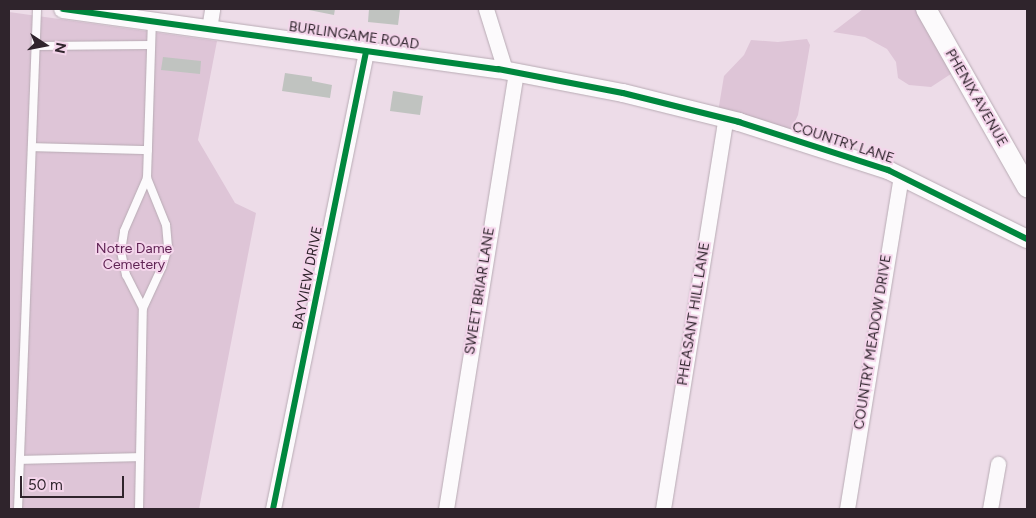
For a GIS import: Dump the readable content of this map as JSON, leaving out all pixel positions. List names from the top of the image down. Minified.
{"streets":{"main road":["PHENIX AVENUE"],"street":["BURLINGAME ROAD","COUNTRY LANE","BAYVIEW DRIVE","SWEET BRIAR LANE","PHEASANT HILL LANE","COUNTRY MEADOW DRIVE"]},"crossings":[["BURLINGAME ROAD","COUNTRY LANE"],["BURLINGAME ROAD","BAYVIEW DRIVE"],["BURLINGAME ROAD","SWEET BRIAR LANE"],["COUNTRY LANE","PHEASANT HILL LANE"],["COUNTRY LANE","COUNTRY MEADOW DRIVE"]],"parks":["Notre Dame Cemetery"],"scale_bar":"50 m","north":"right"}
